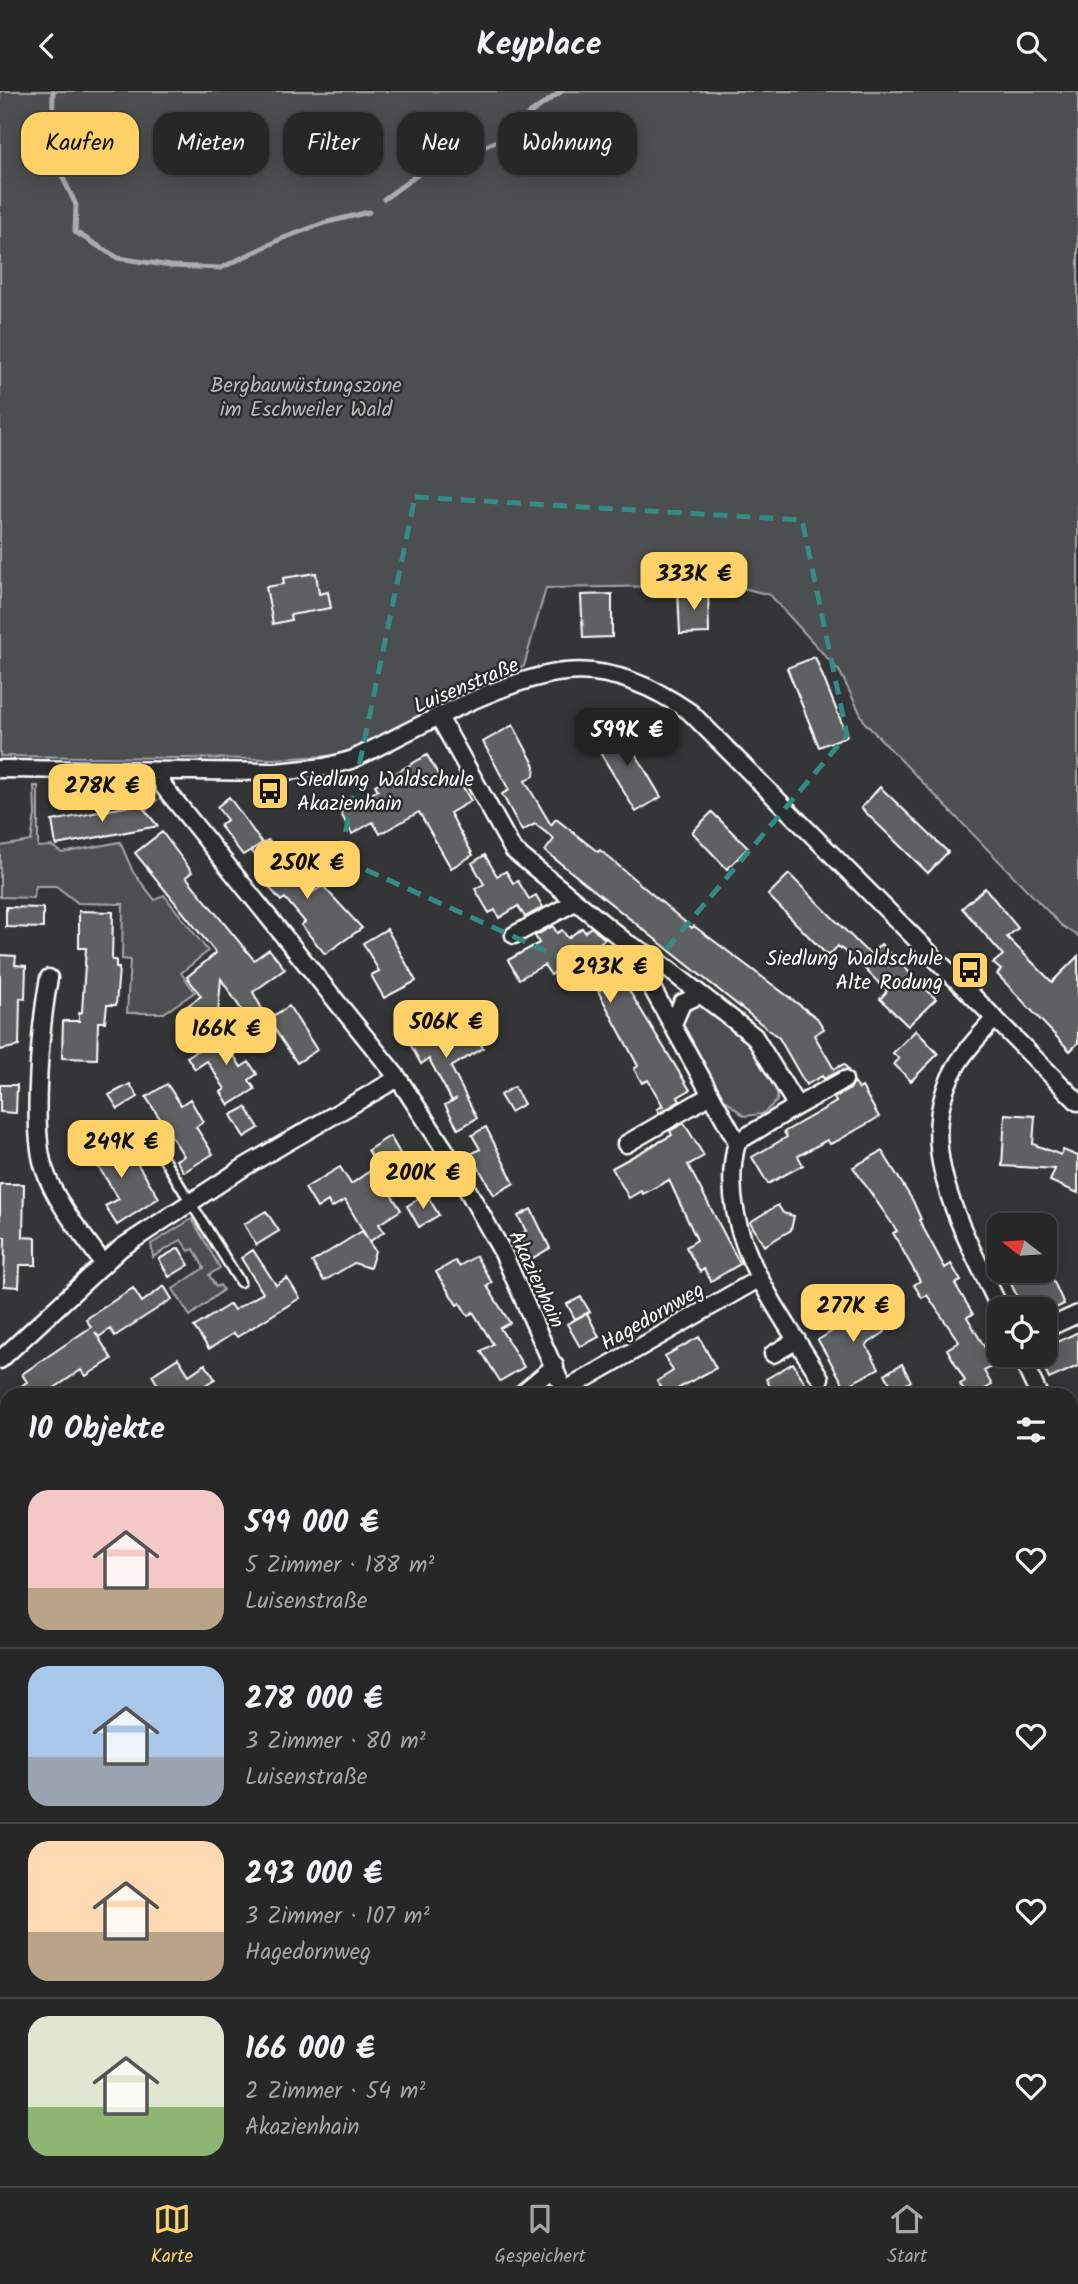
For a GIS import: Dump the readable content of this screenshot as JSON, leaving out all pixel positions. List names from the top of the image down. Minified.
{"streets":{"street":["Luisenstraße","Akazienhain","Hagedornweg"]},"crossings":[["Luisenstraße","Akazienhain"]],"parks":["Bergbauwüstungszone im Eschweiler Wald"],"places":{"bus stop":["Siedlung Waldschule Akazienhain","Siedlung Waldschule Alte Rodung"]},"north":"left","page":{"header":"Keyplace","chip":["Kaufen","Mieten","Filter","Neu","Wohnung"],"price":["333K €","599K €","278K €","250K €","293K €","506K €","166K €","249K €","200K €","277K €"],"heading":"10 Objekte","list":[{"name":"599 000 €","note":"5 Zimmer · 188 m² · Luisenstraße"},{"name":"278 000 €","note":"3 Zimmer · 80 m² · Luisenstraße"},{"name":"293 000 €","note":"3 Zimmer · 107 m² · Hagedornweg"},{"name":"166 000 €","note":"2 Zimmer · 54 m² · Akazienhain"}],"tabs":["Karte","Gespeichert","Start"]}}
